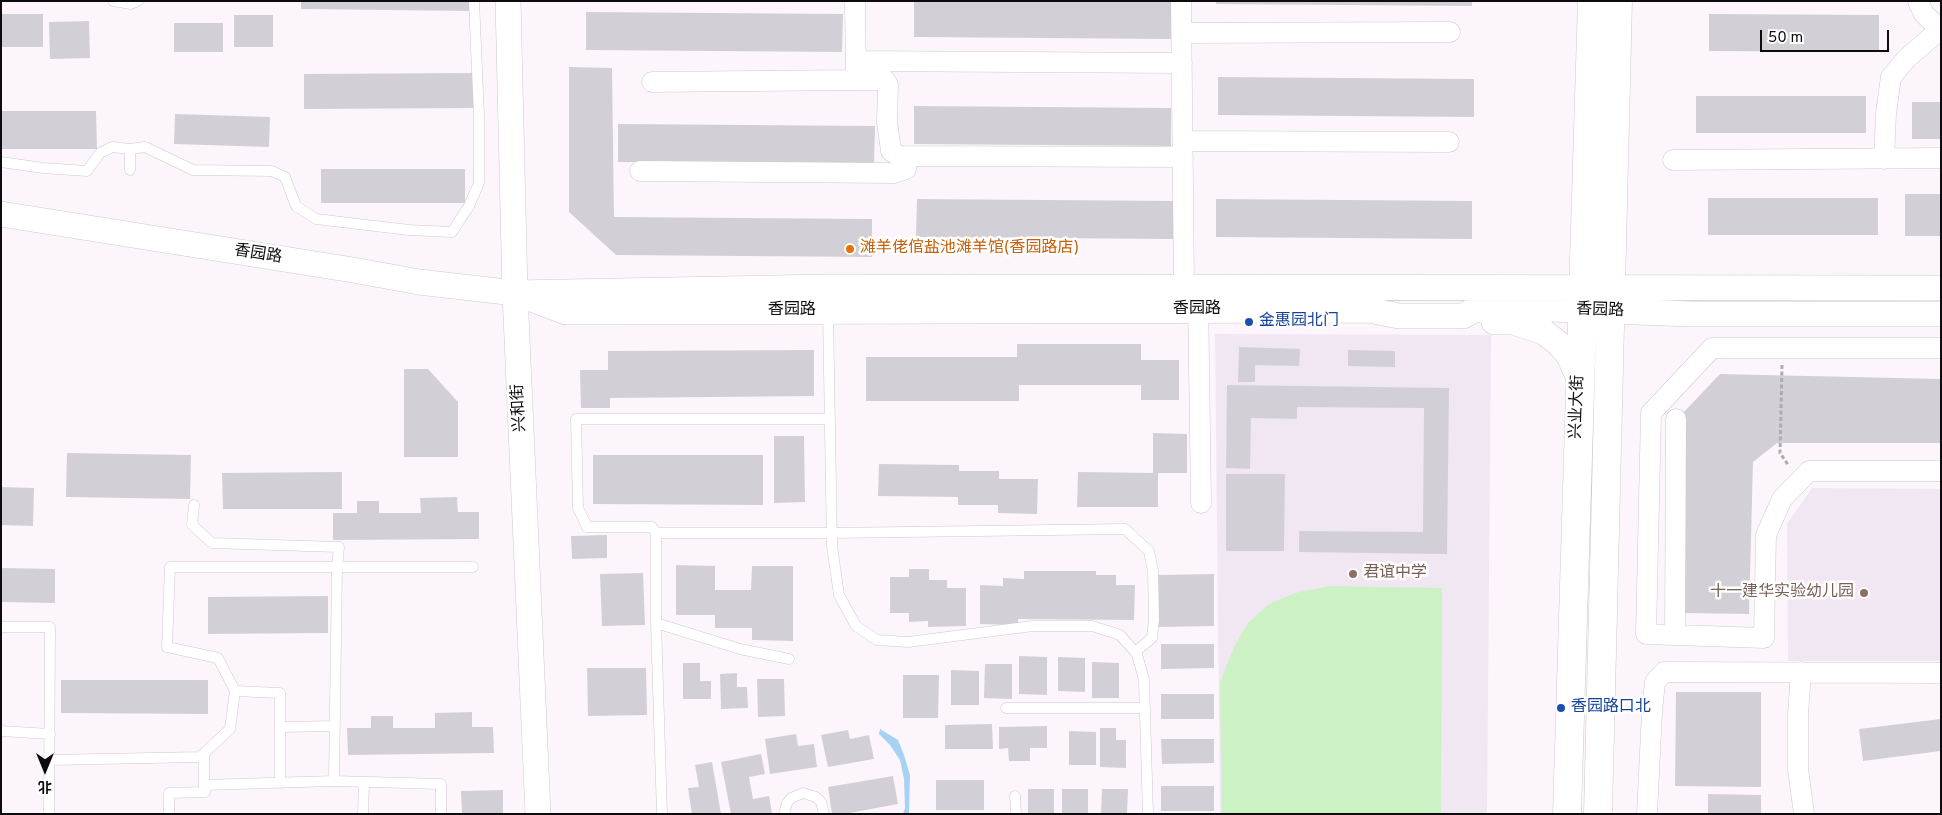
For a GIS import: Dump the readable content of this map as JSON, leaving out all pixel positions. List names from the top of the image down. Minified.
{"streets":{"main road":["兴业大街"],"street":["香园路","兴和街"]},"crossings":[["香园路","兴业大街"],["香园路","兴和街"]],"places":["滩羊佬倌盐池滩羊馆(香园路店)","金惠园北门","君谊中学","十一建华实验幼儿园","香园路口北"],"scale_bar":"50 m","north":"bottom"}
